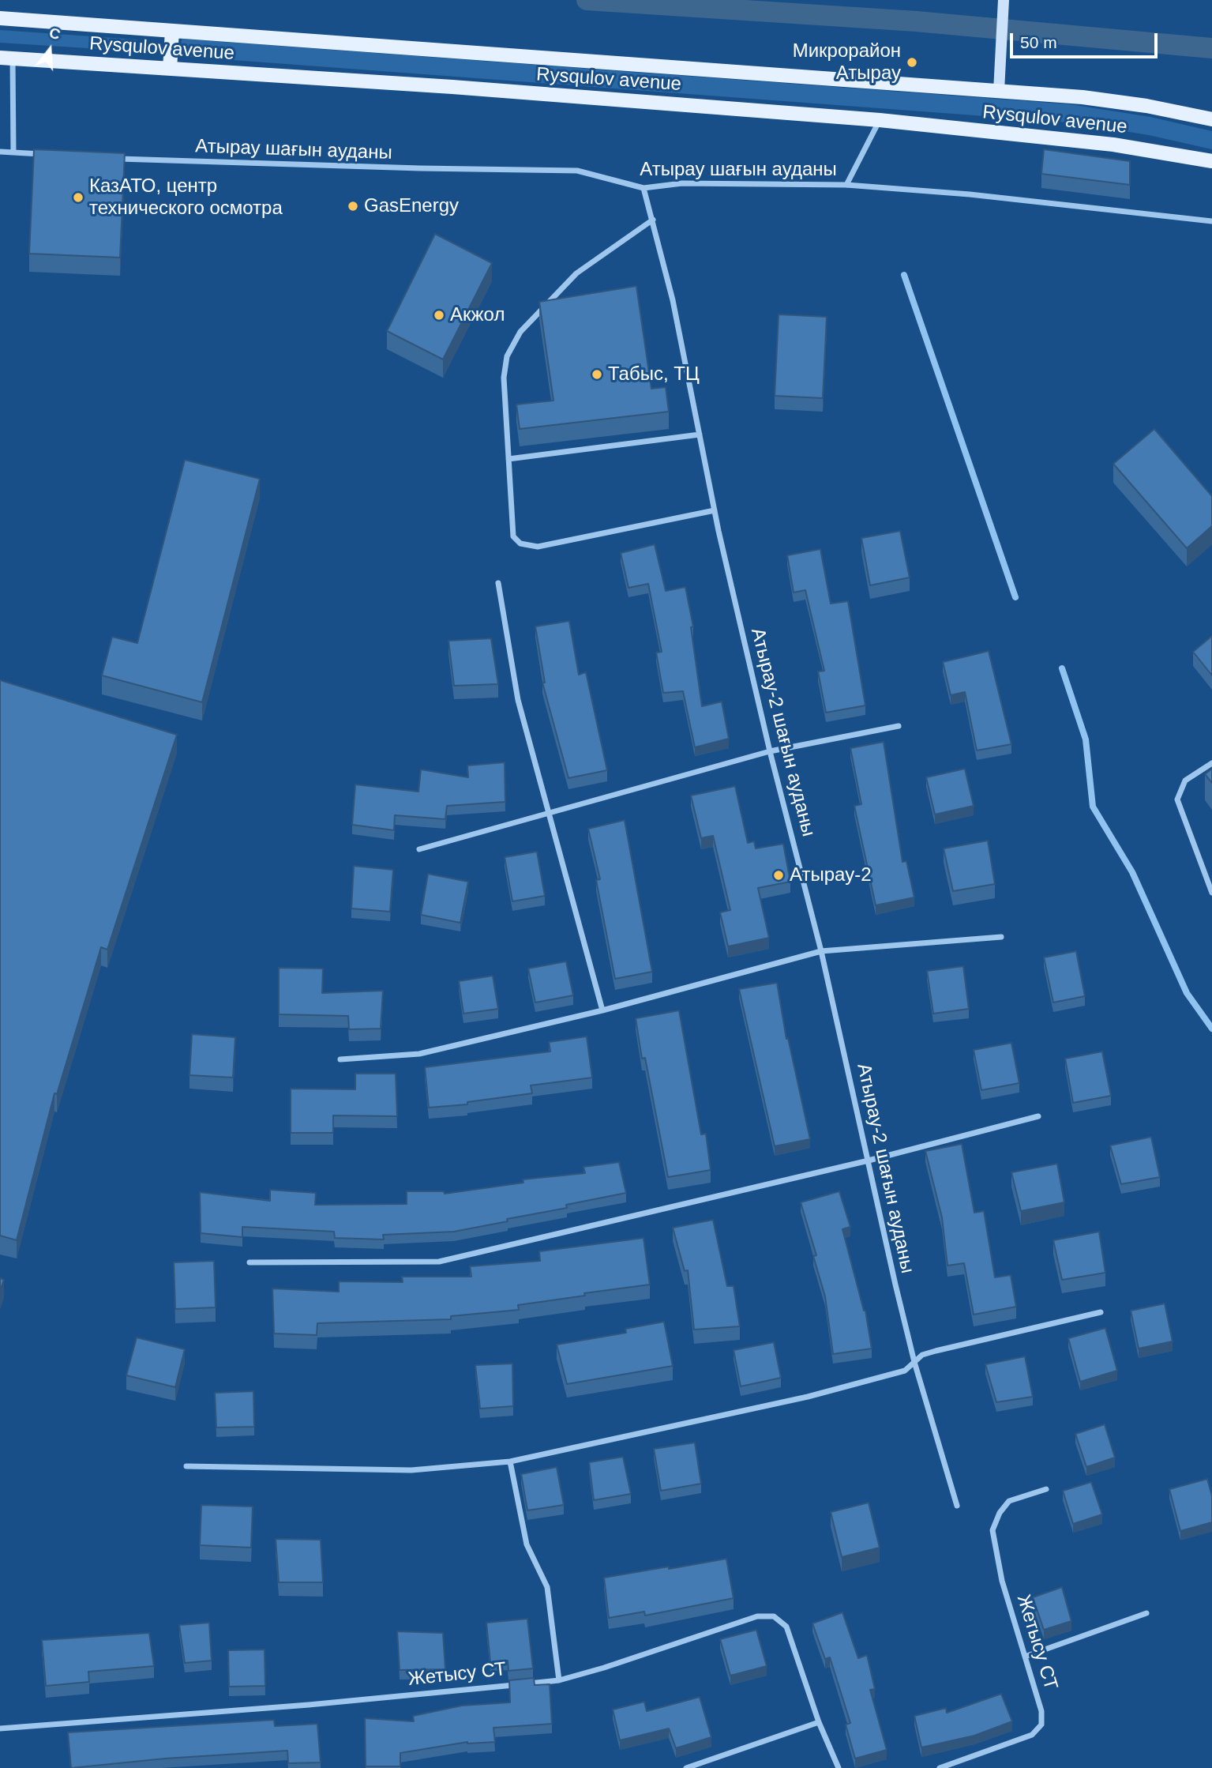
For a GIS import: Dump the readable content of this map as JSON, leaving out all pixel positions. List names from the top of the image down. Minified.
{"streets":{"main road":["Rysqulov avenue"],"street":["Атырау шағын ауданы","Атырау-2 шағын ауданы","Жетысу СТ"]},"crossings":[["Атырау шағын ауданы","Атырау-2 шағын ауданы"]],"places":["Микрорайон Атырау","КазАТО, центр технического осмотра","GasEnergy","Акжол","Табыс, ТЦ","Атырау-2"],"scale_bar":"50 m","north":"top"}
